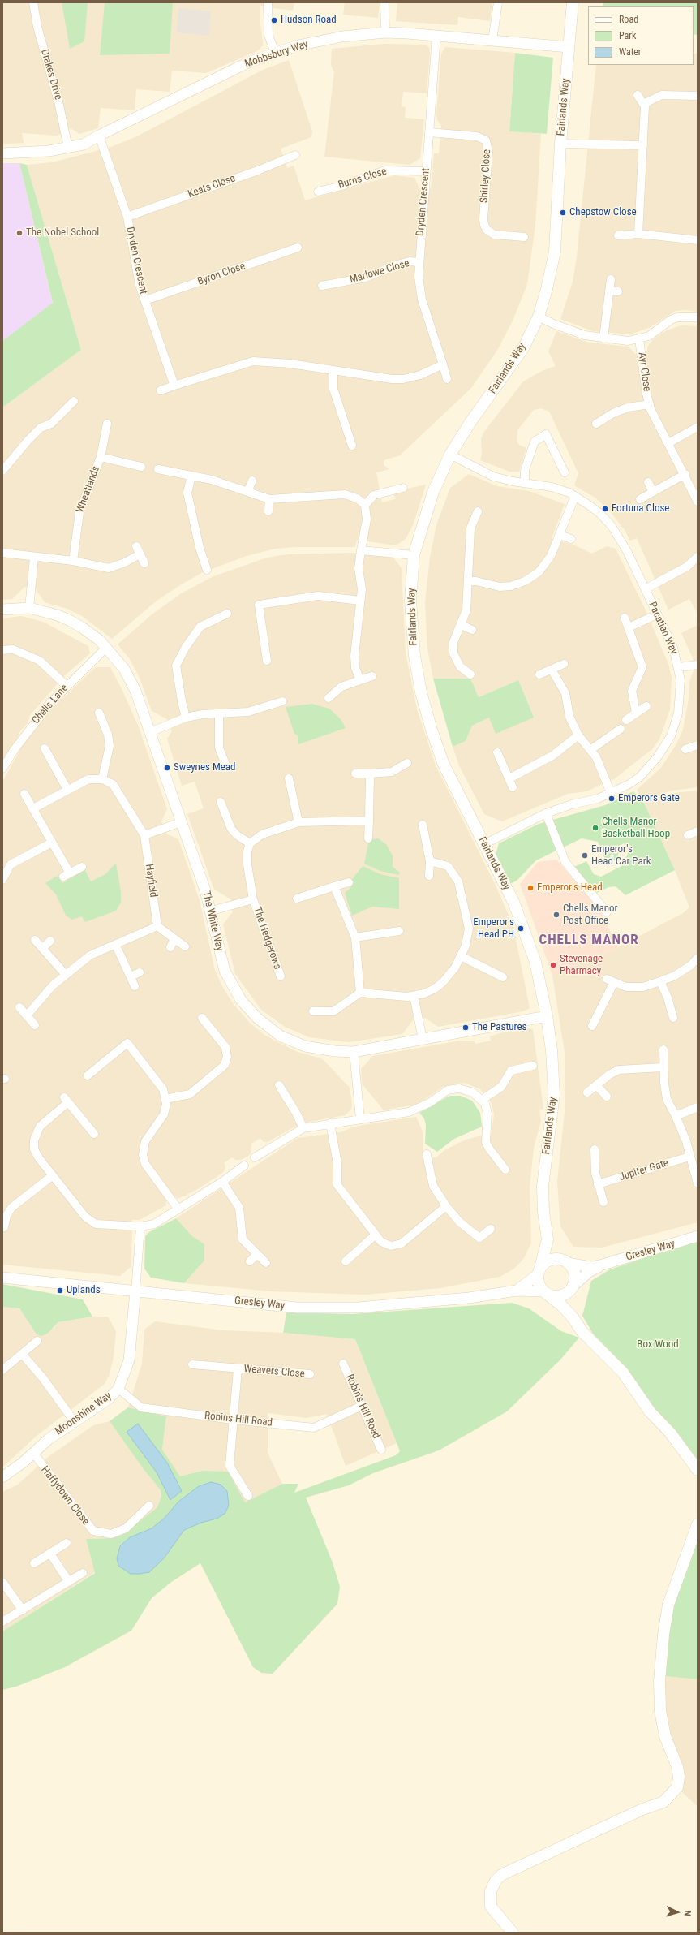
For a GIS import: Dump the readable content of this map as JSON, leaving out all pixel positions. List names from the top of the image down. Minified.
{"streets":{"main road":["Fairlands Way"],"street":["Mobbsbury Way","Drakes Drive","Shirley Close","Burns Close","Keats Close","Dryden Crescent","Marlowe Close","Byron Close","Ayr Close","Wheatlands","Pacatian Way","Chells Lane","Hayfield","The White Way","The Hedgerows","Jupiter Gate","Gresley Way","Weavers Close","Robin's Hill Road","Moonshine Way","Robins Hill Road","Haffydown Close"]},"crossings":[["Mobbsbury Way","Drakes Drive"],["Mobbsbury Way","Fairlands Way"],["Mobbsbury Way","Dryden Crescent"],["Fairlands Way","Pacatian Way"],["Fairlands Way","The White Way"],["Fairlands Way","Gresley Way"],["Shirley Close","Dryden Crescent"],["Burns Close","Dryden Crescent"],["Keats Close","Dryden Crescent"],["Dryden Crescent","Marlowe Close"],["Dryden Crescent","Byron Close"],["Chells Lane","The White Way"],["The White Way","The Hedgerows"],["Gresley Way","Moonshine Way"],["Weavers Close","Robins Hill Road"],["Robin's Hill Road","Robins Hill Road"],["Moonshine Way","Robins Hill Road"],["Moonshine Way","Haffydown Close"]],"districts":["CHELLS MANOR"],"parks":["Box Wood"],"places":["Hudson Road","Chepstow Close","The Nobel School","Fortuna Close","Sweynes Mead","Emperors Gate","Chells Manor Basketball Hoop","Emperor's Head Car Park","Emperor's Head","Chells Manor Post Office","Emperor's Head PH","Stevenage Pharmacy","The Pastures","Uplands"],"legend":["Road","Park","Water"],"north":"right"}
